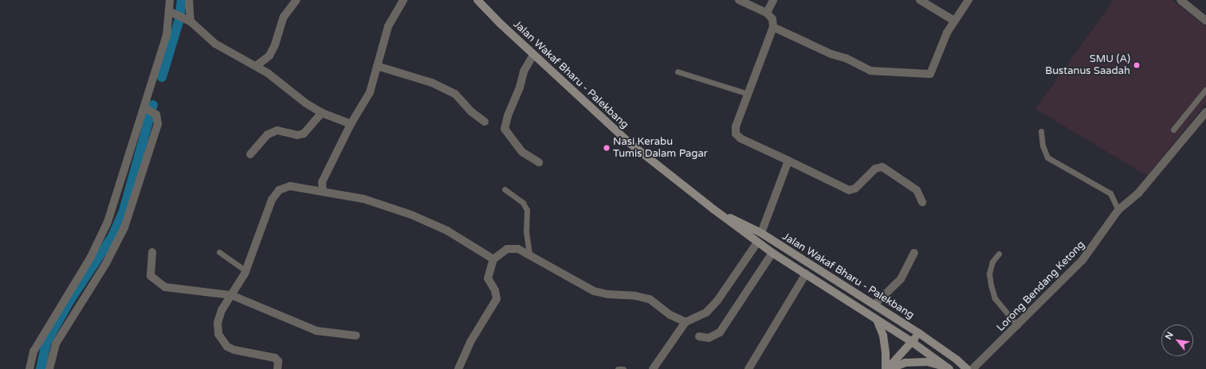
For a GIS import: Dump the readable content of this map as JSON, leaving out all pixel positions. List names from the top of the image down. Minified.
{"streets":{"main road":["Jalan Wakaf Bharu - Palekbang"],"street":["Lorong Bendang Ketong"]},"places":["SMU (A) Bustanus Saadah","Nasi Kerabu Tumis Dalam Pagar"],"north":"top left"}
